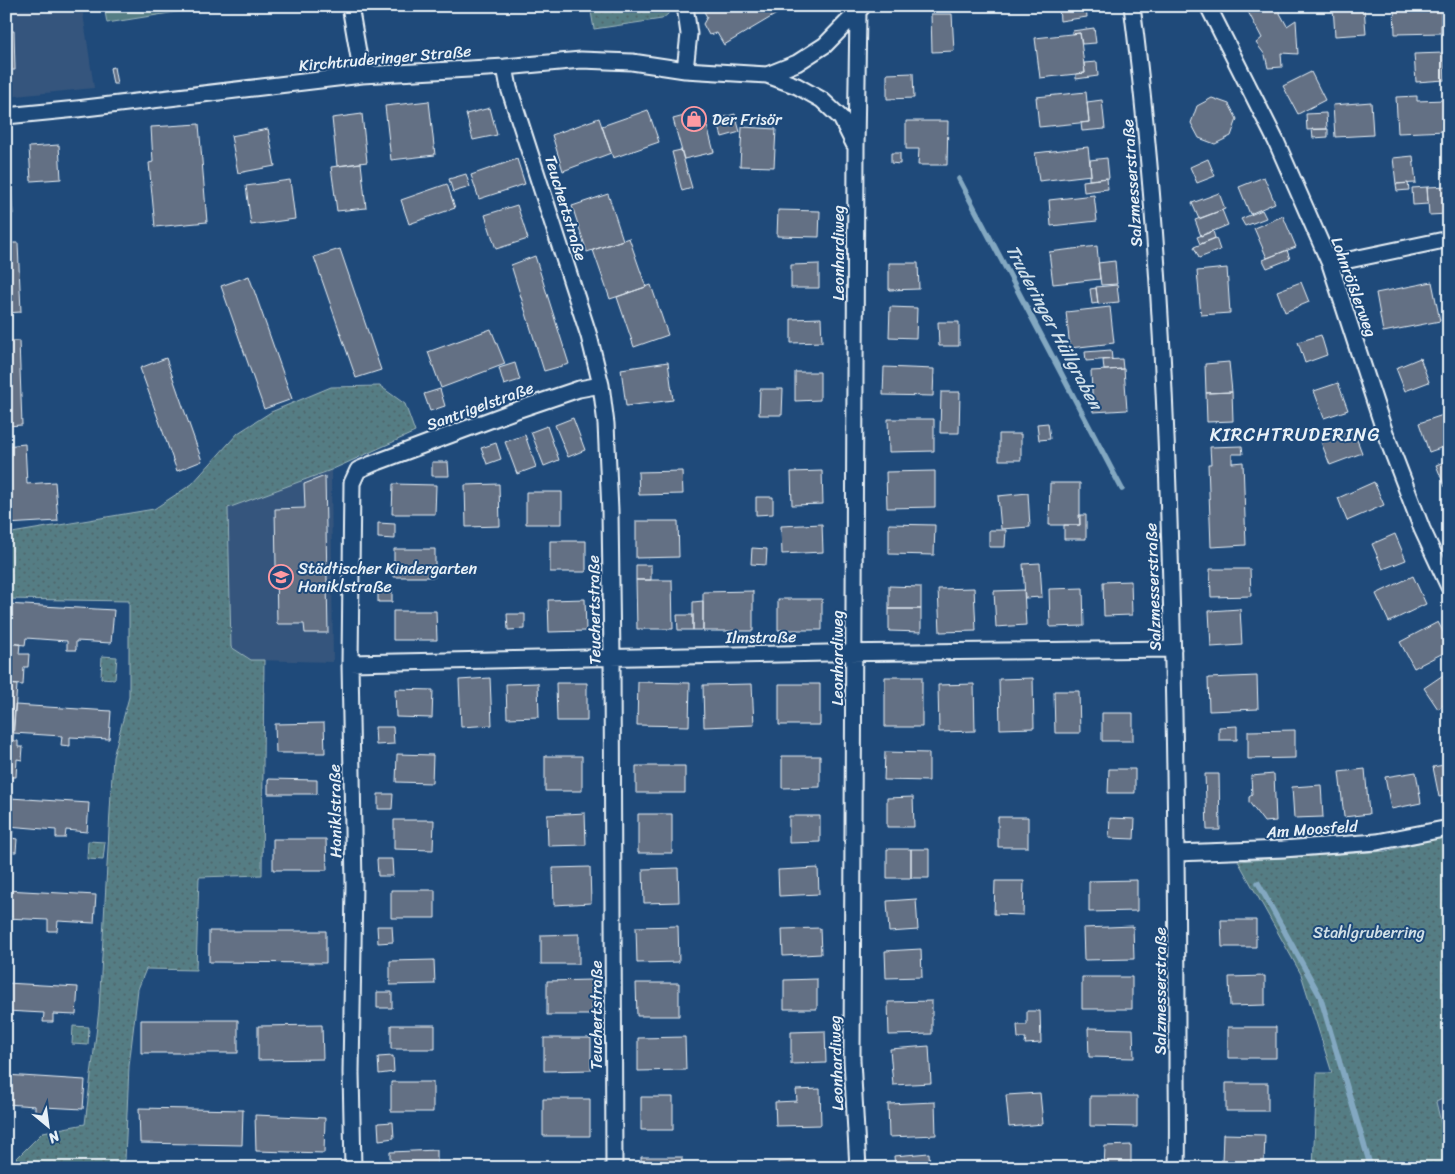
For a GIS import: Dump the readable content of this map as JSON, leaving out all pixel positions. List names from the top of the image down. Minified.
{"streets":{"street":["Kirchtruderinger Straße","Salzmesserstraße","Teuchertstraße","Leonhardiweg","Lohnrößlerweg","Santrigelstraße","Ilmstraße","Haniklstraße","Am Moosfeld"]},"crossings":[["Kirchtruderinger Straße","Teuchertstraße"],["Kirchtruderinger Straße","Leonhardiweg"],["Salzmesserstraße","Ilmstraße"],["Salzmesserstraße","Am Moosfeld"],["Teuchertstraße","Santrigelstraße"],["Teuchertstraße","Ilmstraße"],["Leonhardiweg","Ilmstraße"],["Santrigelstraße","Haniklstraße"],["Ilmstraße","Haniklstraße"]],"districts":["KIRCHTRUDERING"],"water":["Truderinger Hüllgraben"],"parks":["Stahlgruberring"],"places":{"shop":["Der Frisör"],"school or university":["Städtischer Kindergarten Haniklstraße"]},"north":"bottom right"}
